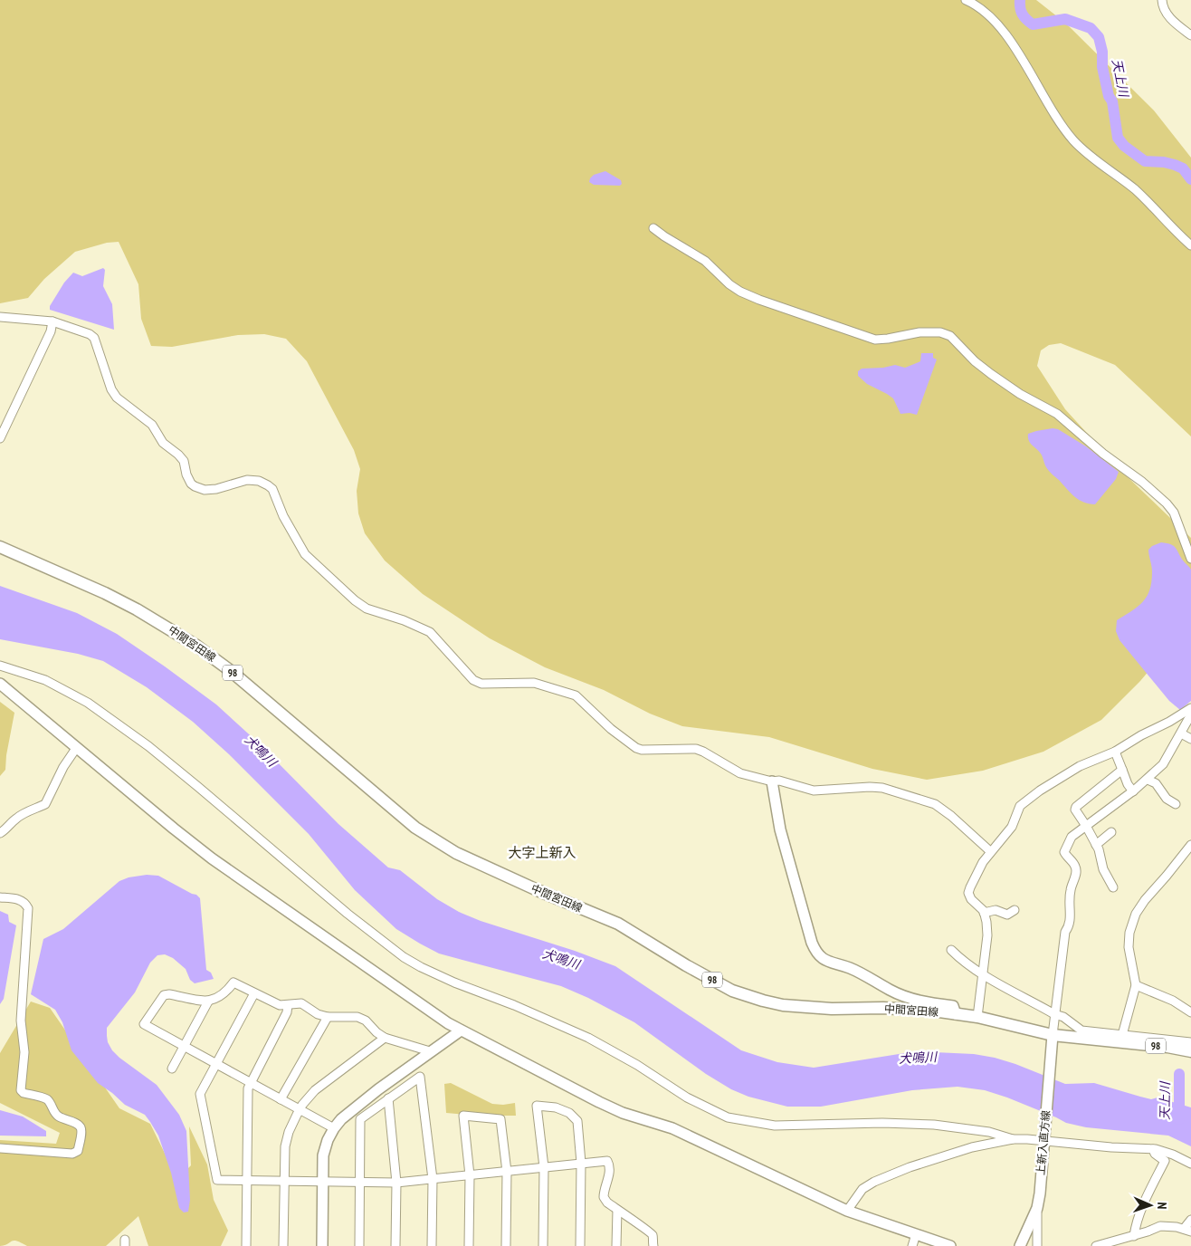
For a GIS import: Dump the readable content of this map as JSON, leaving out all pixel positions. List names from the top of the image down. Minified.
{"streets":{"main road":["中間宮田線","98"],"street":["上新入直方線"]},"crossings":[["中間宮田線","上新入直方線"]],"districts":["大字上新入"],"water":["天上川","犬鳴川"],"north":"right"}
